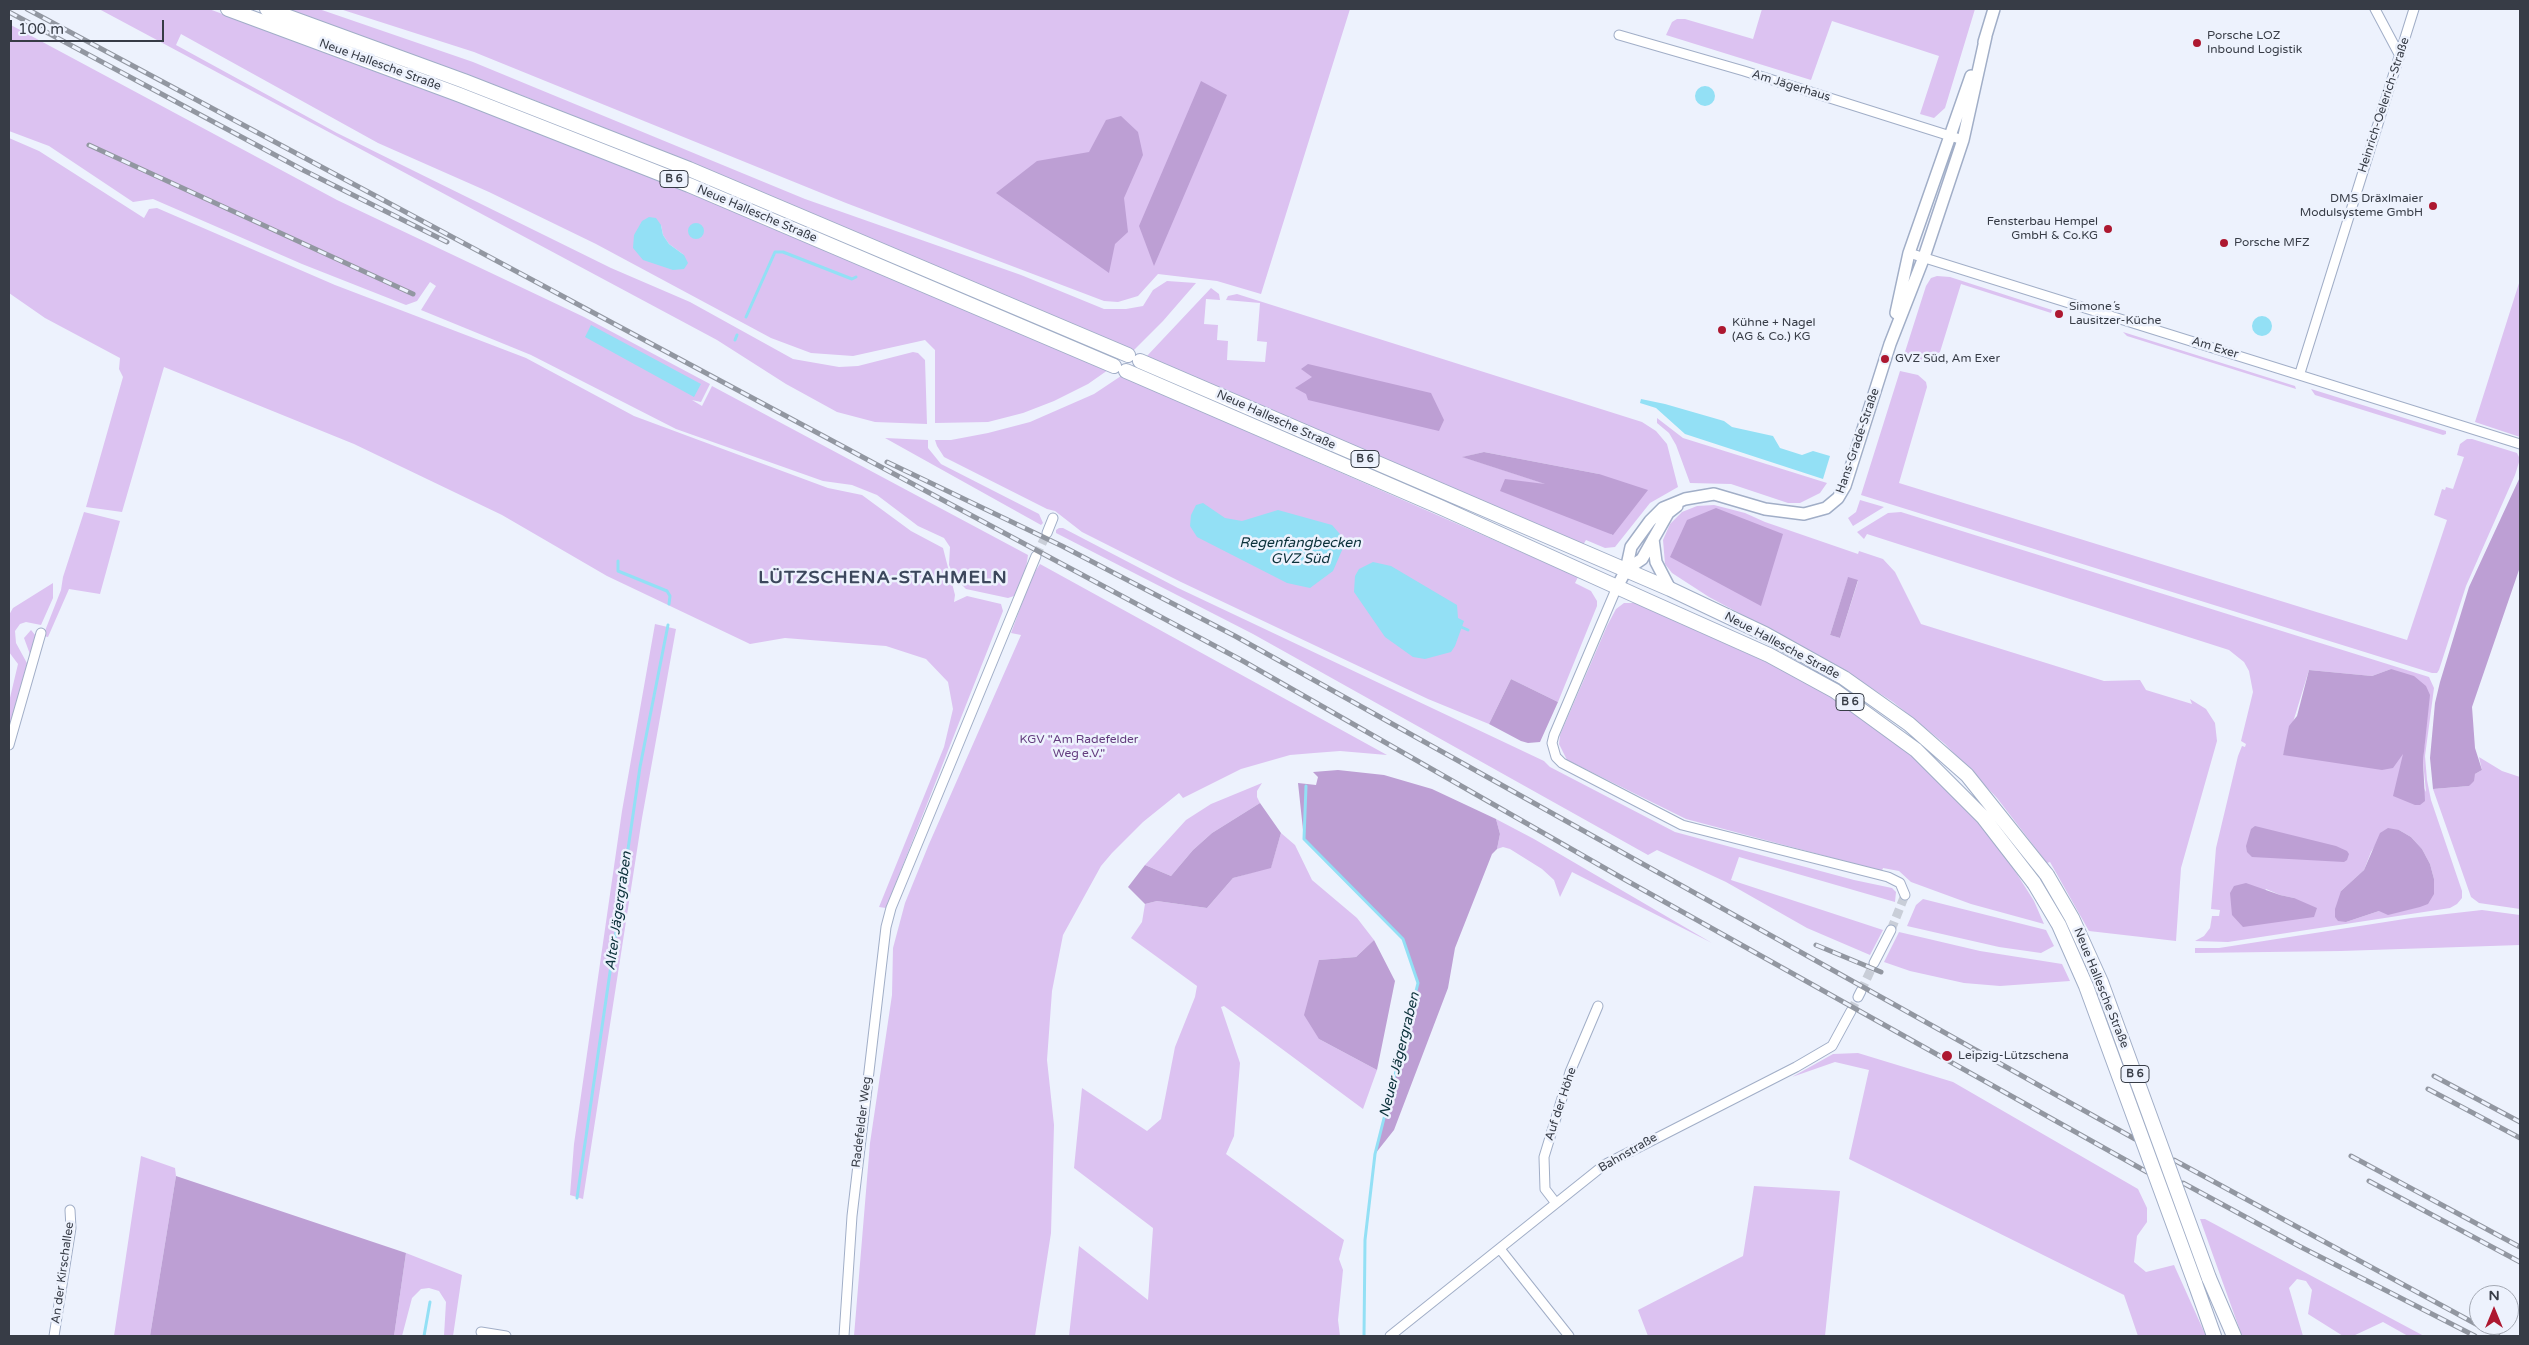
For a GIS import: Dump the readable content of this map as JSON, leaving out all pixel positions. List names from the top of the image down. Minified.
{"streets":{"main road":["Neue Hallesche Straße","B 6"],"street":["Am Jägerhaus","Heinrich-Oelerich-Straße","Am Exer","Hans-Grade-Straße","Auf der Höhe","Radefelder Weg","Bahnstraße","An der Kirschallee"]},"crossings":[["Neue Hallesche Straße","Hans-Grade-Straße"],["Am Jägerhaus","Hans-Grade-Straße"],["Heinrich-Oelerich-Straße","Am Exer"],["Am Exer","Hans-Grade-Straße"],["Auf der Höhe","Bahnstraße"]],"districts":["LÜTZSCHENA-STAHMELN"],"water":["Regenfangbecken GVZ Süd","Alter Jägergraben","Neuer Jägergraben"],"parks":["KGV \"Am Radefelder Weg e.V.\""],"places":["Porsche LOZ Inbound Logistik","DMS Dräxlmaier Modulsysteme GmbH","Fensterbau Hempel GmbH & Co.KG","Porsche MFZ","Simone´s Lausitzer-Küche","Kühne + Nagel (AG & Co.) KG","GVZ Süd, Am Exer","Leipzig-Lützschena"],"scale_bar":"100 m","north":"top"}
